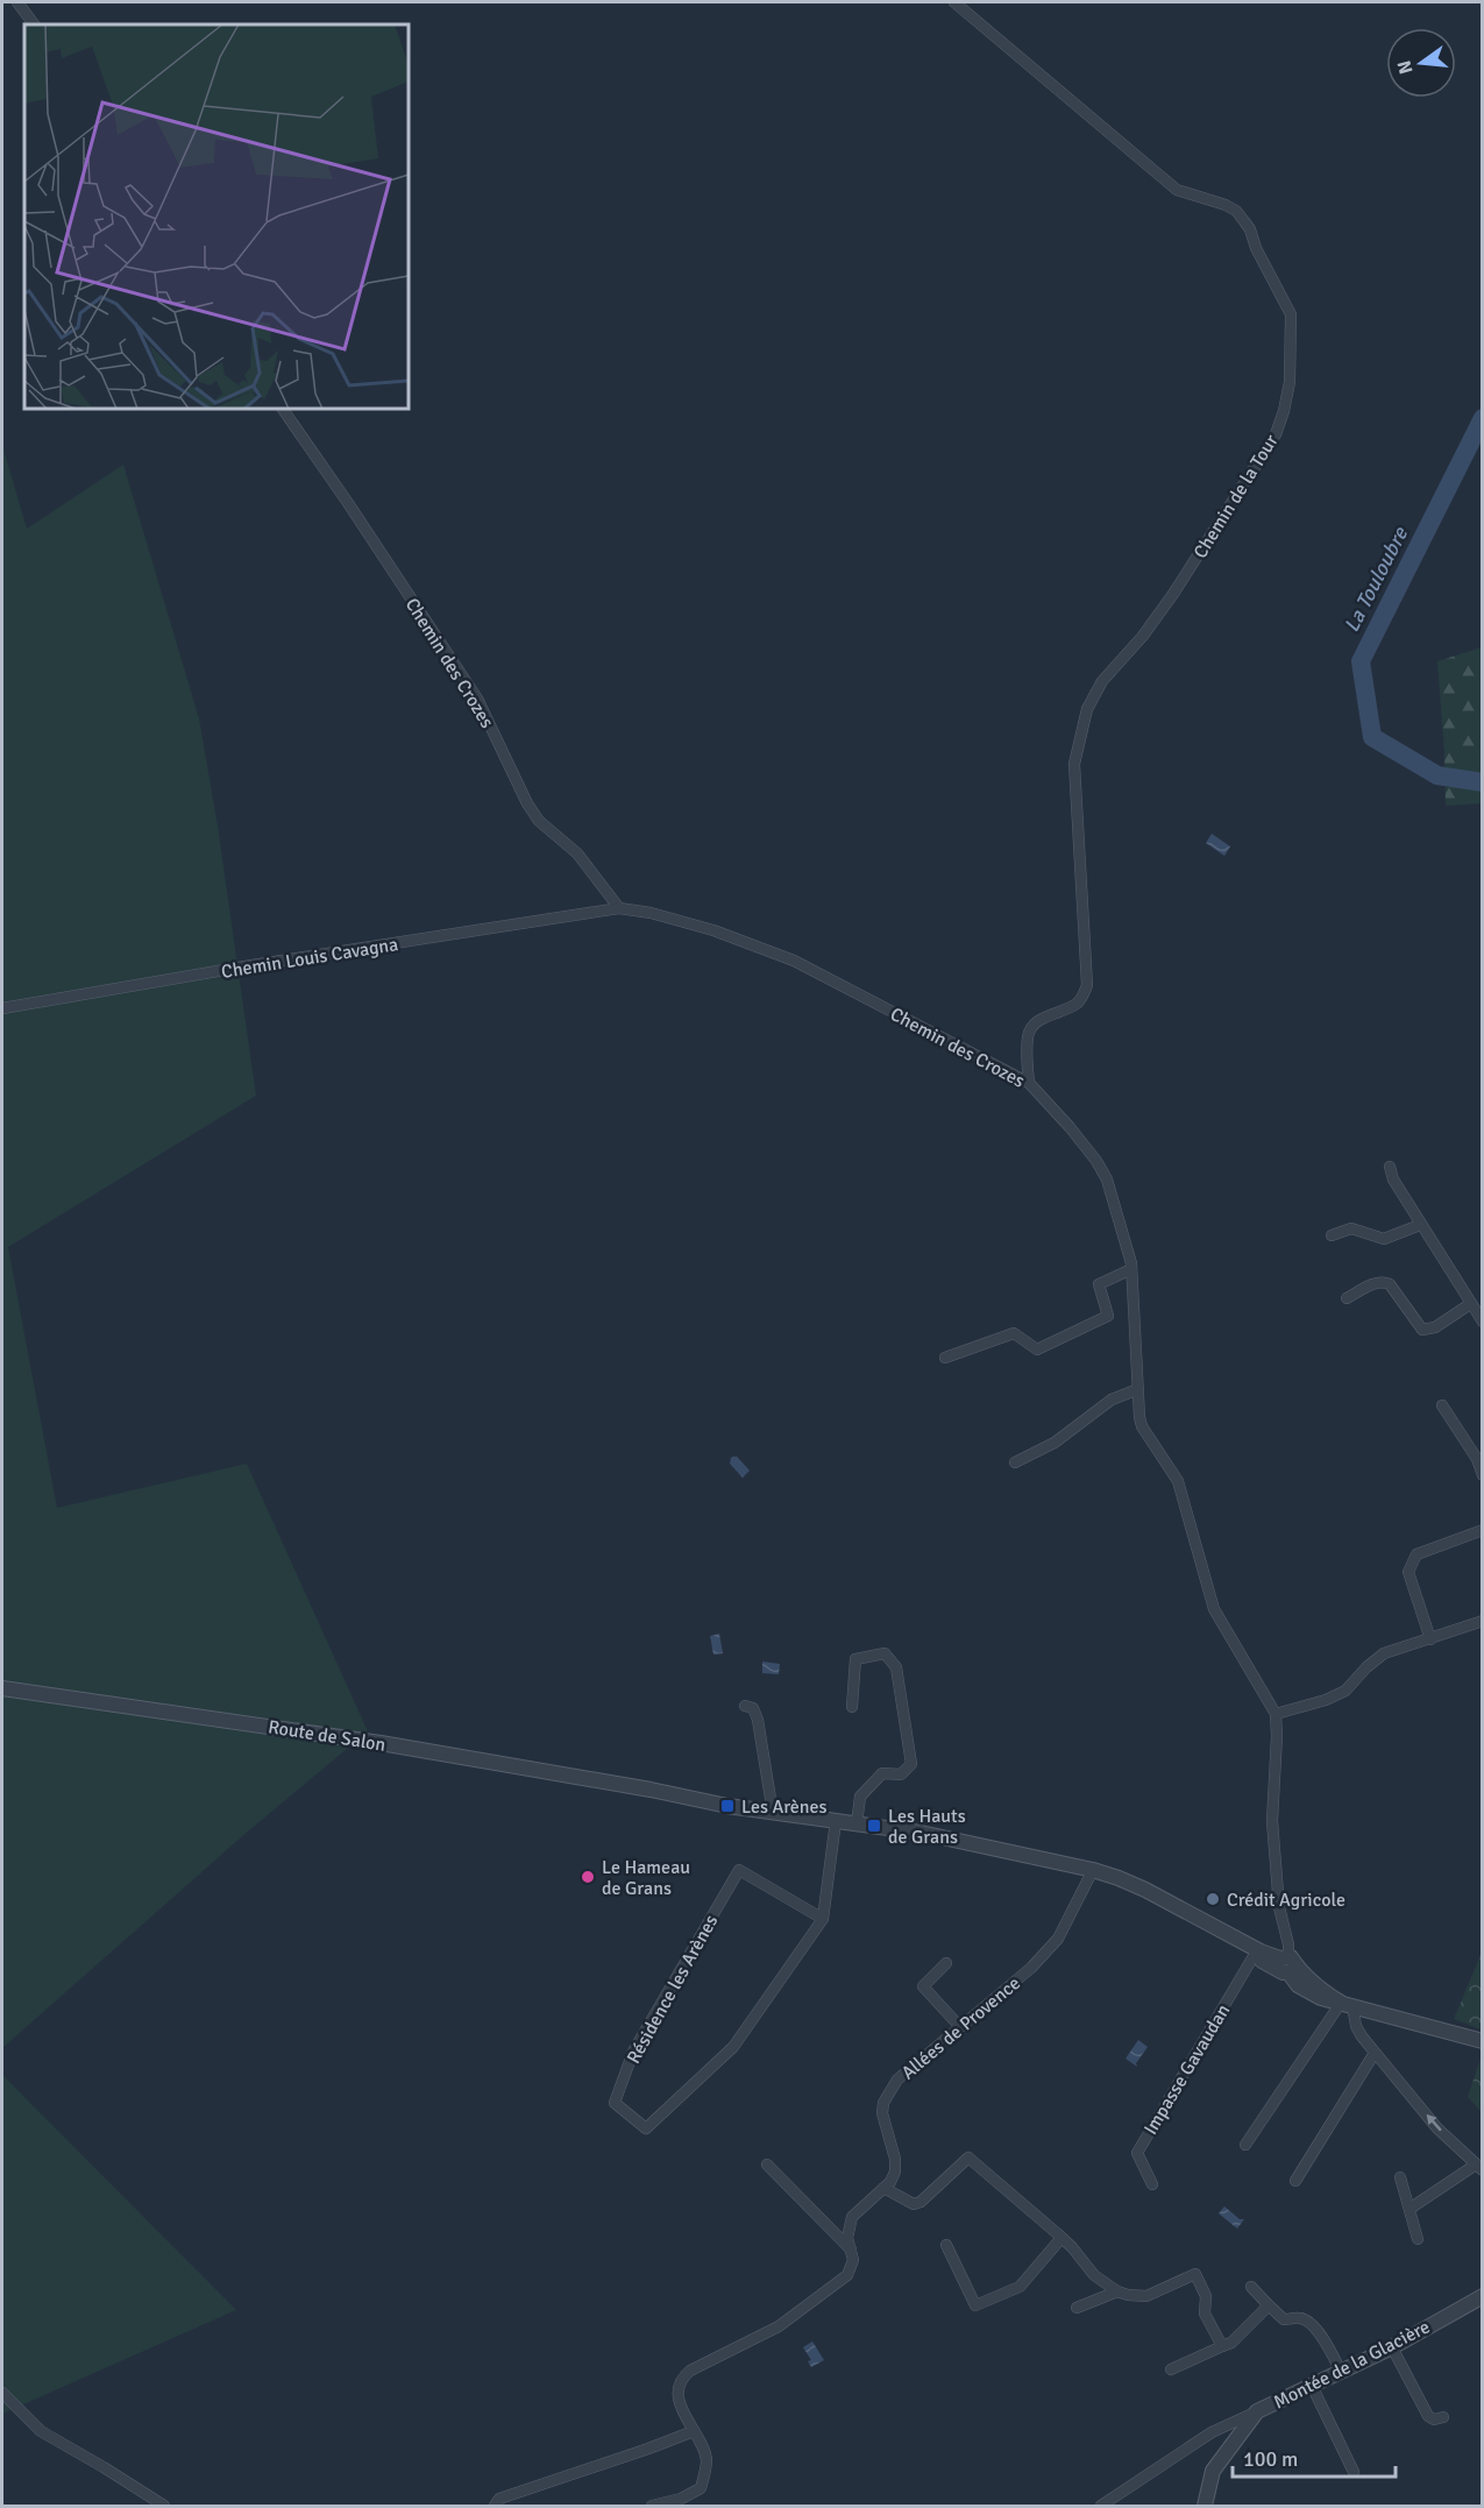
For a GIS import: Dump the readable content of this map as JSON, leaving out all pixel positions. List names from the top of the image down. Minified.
{"streets":{"street":["Chemin de la Tour","Chemin des Crozes","Chemin Louis Cavagna","Route de Salon","Résidence les Arènes","Allées de Provence","Impasse Gavaudan","Montée de la Glacière"]},"crossings":[["Chemin de la Tour","Chemin des Crozes"],["Chemin des Crozes","Chemin Louis Cavagna"],["Route de Salon","Résidence les Arènes"],["Route de Salon","Allées de Provence"]],"water":["La Touloubre"],"places":{"transit":["Les Arènes","Les Hauts de Grans"],"other":["Le Hameau de Grans","Crédit Agricole"]},"scale_bar":"100 m","north":"left"}
